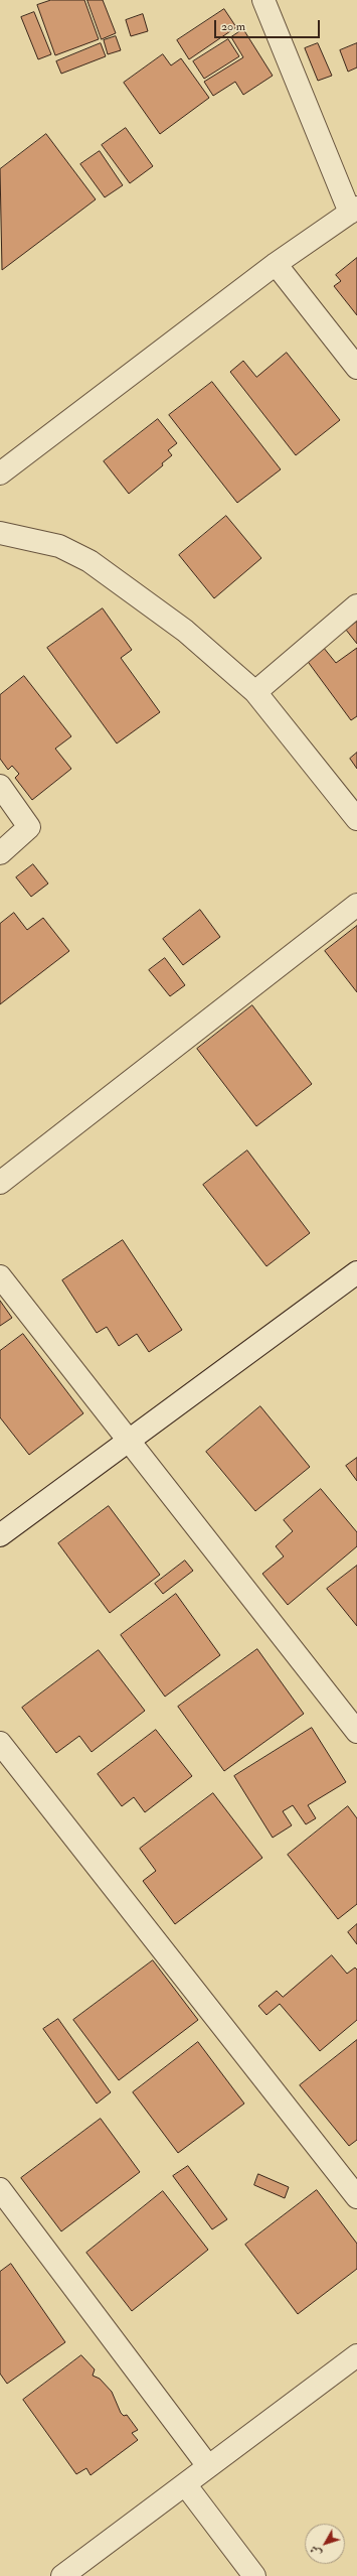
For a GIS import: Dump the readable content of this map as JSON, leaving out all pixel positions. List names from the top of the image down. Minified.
{"scale_bar":"20 m","north":"bottom left"}
